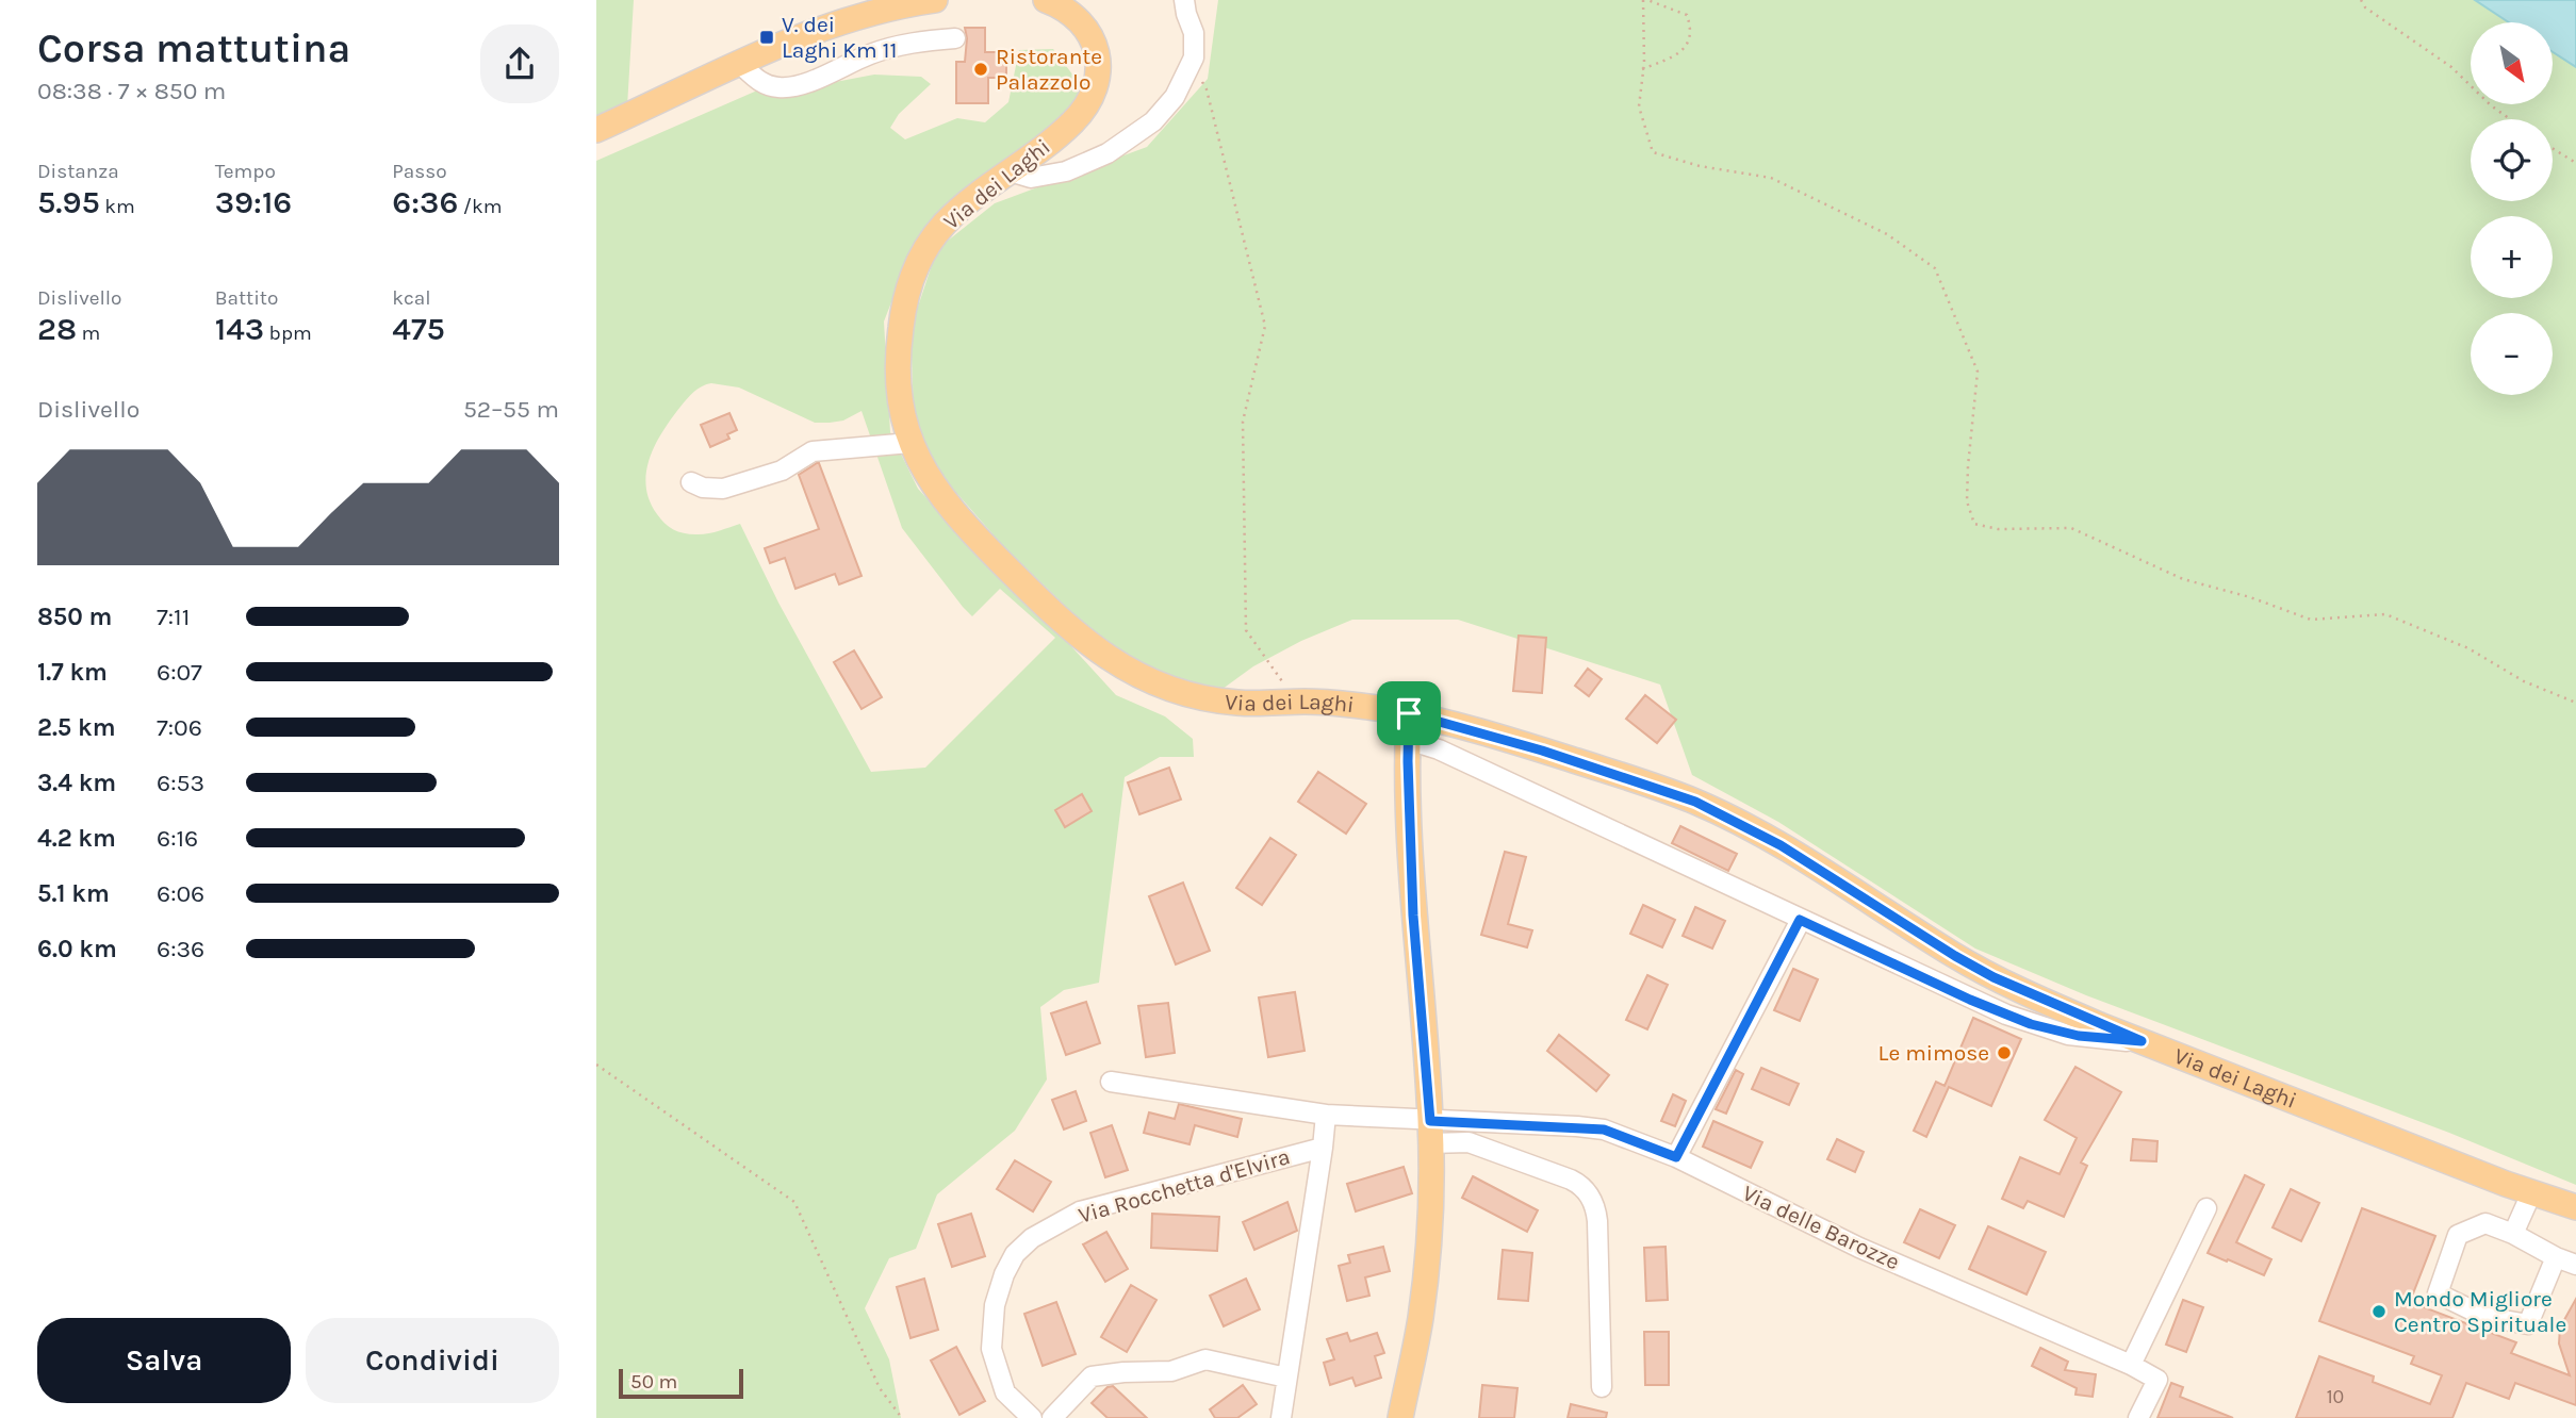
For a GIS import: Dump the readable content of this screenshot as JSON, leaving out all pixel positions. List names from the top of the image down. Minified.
{"streets":{"main road":["Via dei Laghi"],"street":["Via Rocchetta d'Elvira","Via delle Barozze"]},"places":{"transit":["V. dei Laghi Km 11"],"other":["Ristorante Palazzolo","Le mimose","Mondo Migliore Centro Spirituale"]},"house_numbers":["10"],"scale_bar":"50 m","north":"bottom right","page":{"heading":["Corsa mattutina","08:38 · 7 × 850 m"],"map_buttons":["+","−"],"stats":[["Distanza","5.95 km"],["Tempo","39:16"],["Passo","6:36 /km"],["Dislivello","28 m"],["Battito","143 bpm"],["kcal","475"]],"chart":["Dislivello","52–55 m"],"list":[{"name":"850 m","note":"7:11"},{"name":"1.7 km","note":"6:07"},{"name":"2.5 km","note":"7:06"},{"name":"3.4 km","note":"6:53"},{"name":"4.2 km","note":"6:16"},{"name":"5.1 km","note":"6:06"},{"name":"6.0 km","note":"6:36"}],"buttons":["Salva","Condividi"],"scale":"50 m"}}
